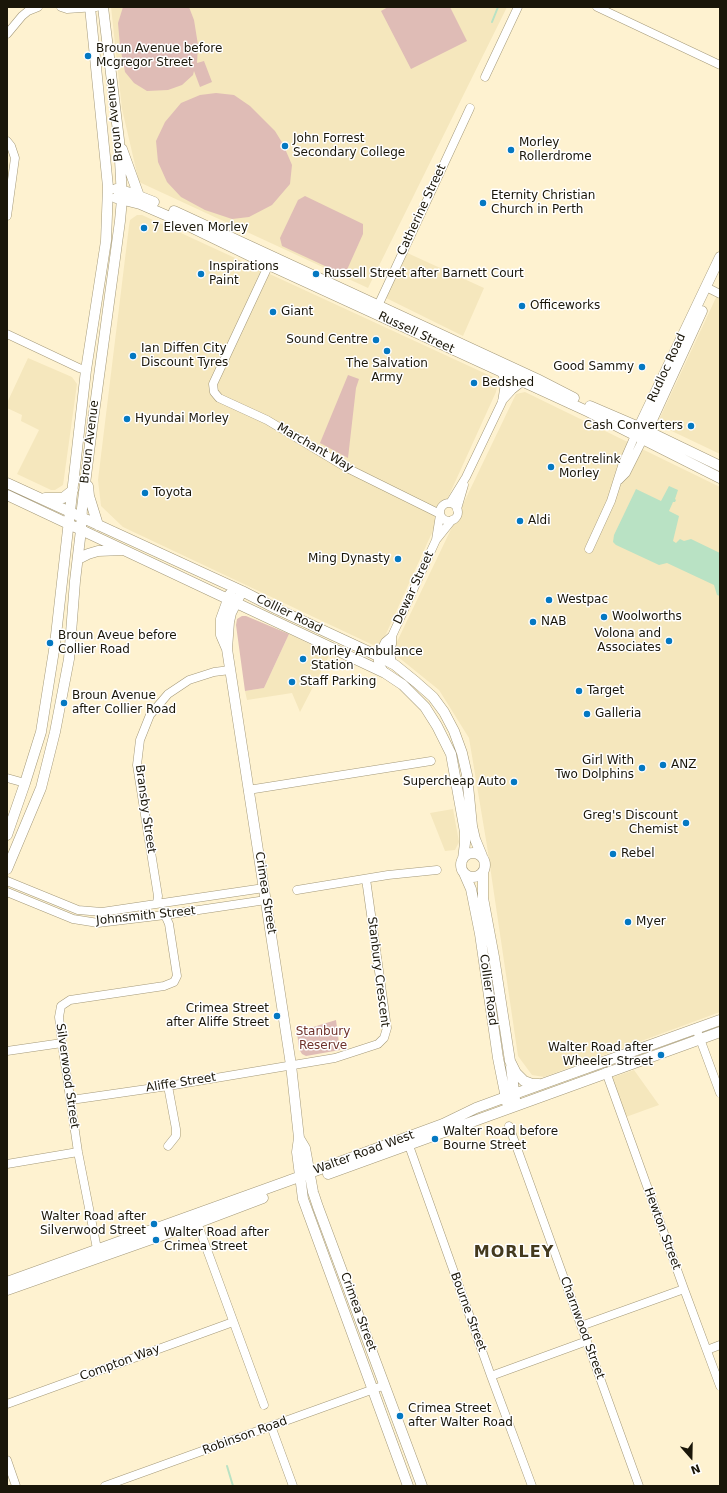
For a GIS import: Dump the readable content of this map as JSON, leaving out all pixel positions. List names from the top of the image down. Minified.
{"streets":{"main road":["Broun Avenue","Russell Street","Rudloc Road","Collier Road","Crimea Street","Walter Road West"],"street":["Catherine Street","Marchant Way","Dewar Street","Bransby Street","Johnsmith Street","Stanbury Crescent","Silverwood Street","Aliffe Street","Hewton Street","Bourne Street","Charnwood Street","Compton Way","Robinson Road"]},"crossings":[["Broun Avenue","Russell Street"],["Broun Avenue","Collier Road"],["Catherine Street","Russell Street"],["Russell Street","Rudloc Road"],["Russell Street","Marchant Way"],["Marchant Way","Dewar Street"],["Dewar Street","Collier Road"],["Collier Road","Crimea Street"],["Collier Road","Walter Road West"],["Bransby Street","Crimea Street"],["Bransby Street","Johnsmith Street"],["Crimea Street","Johnsmith Street"],["Crimea Street","Stanbury Crescent"],["Crimea Street","Aliffe Street"],["Crimea Street","Walter Road West"],["Crimea Street","Robinson Road"],["Johnsmith Street","Silverwood Street"],["Stanbury Crescent","Aliffe Street"],["Silverwood Street","Aliffe Street"],["Silverwood Street","Walter Road West"],["Walter Road West","Hewton Street"],["Walter Road West","Bourne Street"]],"districts":["MORLEY"],"parks":["Stanbury Reserve"],"places":["Broun Avenue before Mcgregor Street","John Forrest Secondary College","Morley Rollerdrome","Eternity Christian Church in Perth","7 Eleven Morley","Inspirations Paint","Russell Street after Barnett Court","Officeworks","Giant","Sound Centre","The Salvation Army","Ian Diffen City Discount Tyres","Good Sammy","Bedshed","Hyundai Morley","Cash Converters","Centrelink Morley","Toyota","Aldi","Ming Dynasty","Westpac","Woolworths","NAB","Volona and Associates","Broun Aveue before Collier Road","Morley Ambulance Station","Staff Parking","Target","Broun Avenue after Collier Road","Galleria","ANZ","Girl With Two Dolphins","Supercheap Auto","Greg's Discount Chemist","Rebel","Myer","Crimea Street after Aliffe Street","Walter Road after Wheeler Street","Walter Road before Bourne Street","Walter Road after Silverwood Street","Walter Road after Crimea Street","Crimea Street after Walter Road"],"north":"bottom"}
